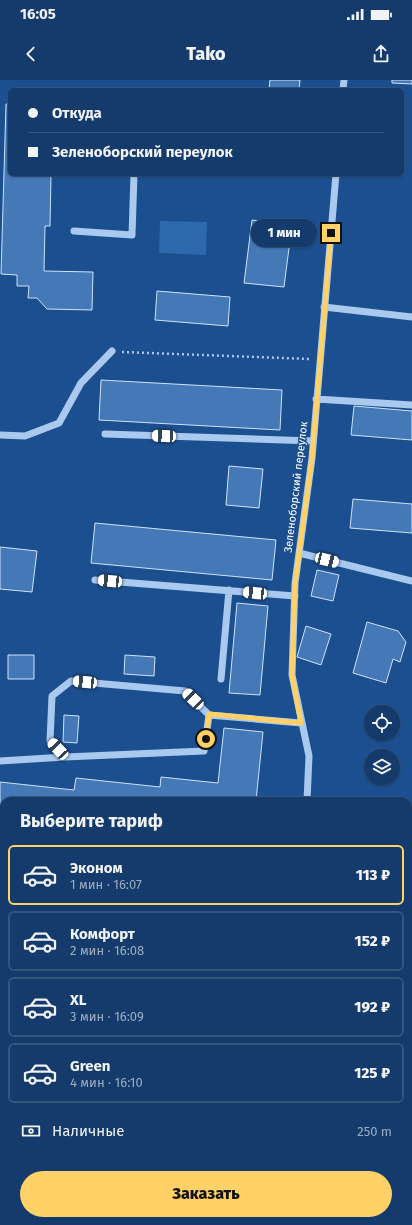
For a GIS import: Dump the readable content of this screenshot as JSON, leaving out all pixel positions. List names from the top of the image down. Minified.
{"streets":{"street":["Зеленоборский переулок"]},"page":{"status":"16:05","header":"Tako","banner":["Откуда","Зеленоборский переулок"],"bubble":"1 мин","heading":"Выберите тариф","list":[{"name":"Эконом","note":"1 мин · 16:07","value":"113 ₽"},{"name":"Комфорт","note":"2 мин · 16:08","value":"152 ₽"},{"name":"XL","note":"3 мин · 16:09","value":"192 ₽"},{"name":"Green","note":"4 мин · 16:10","value":"125 ₽"}],"pay":["Наличные","250 m"],"buttons":"Заказать"}}
